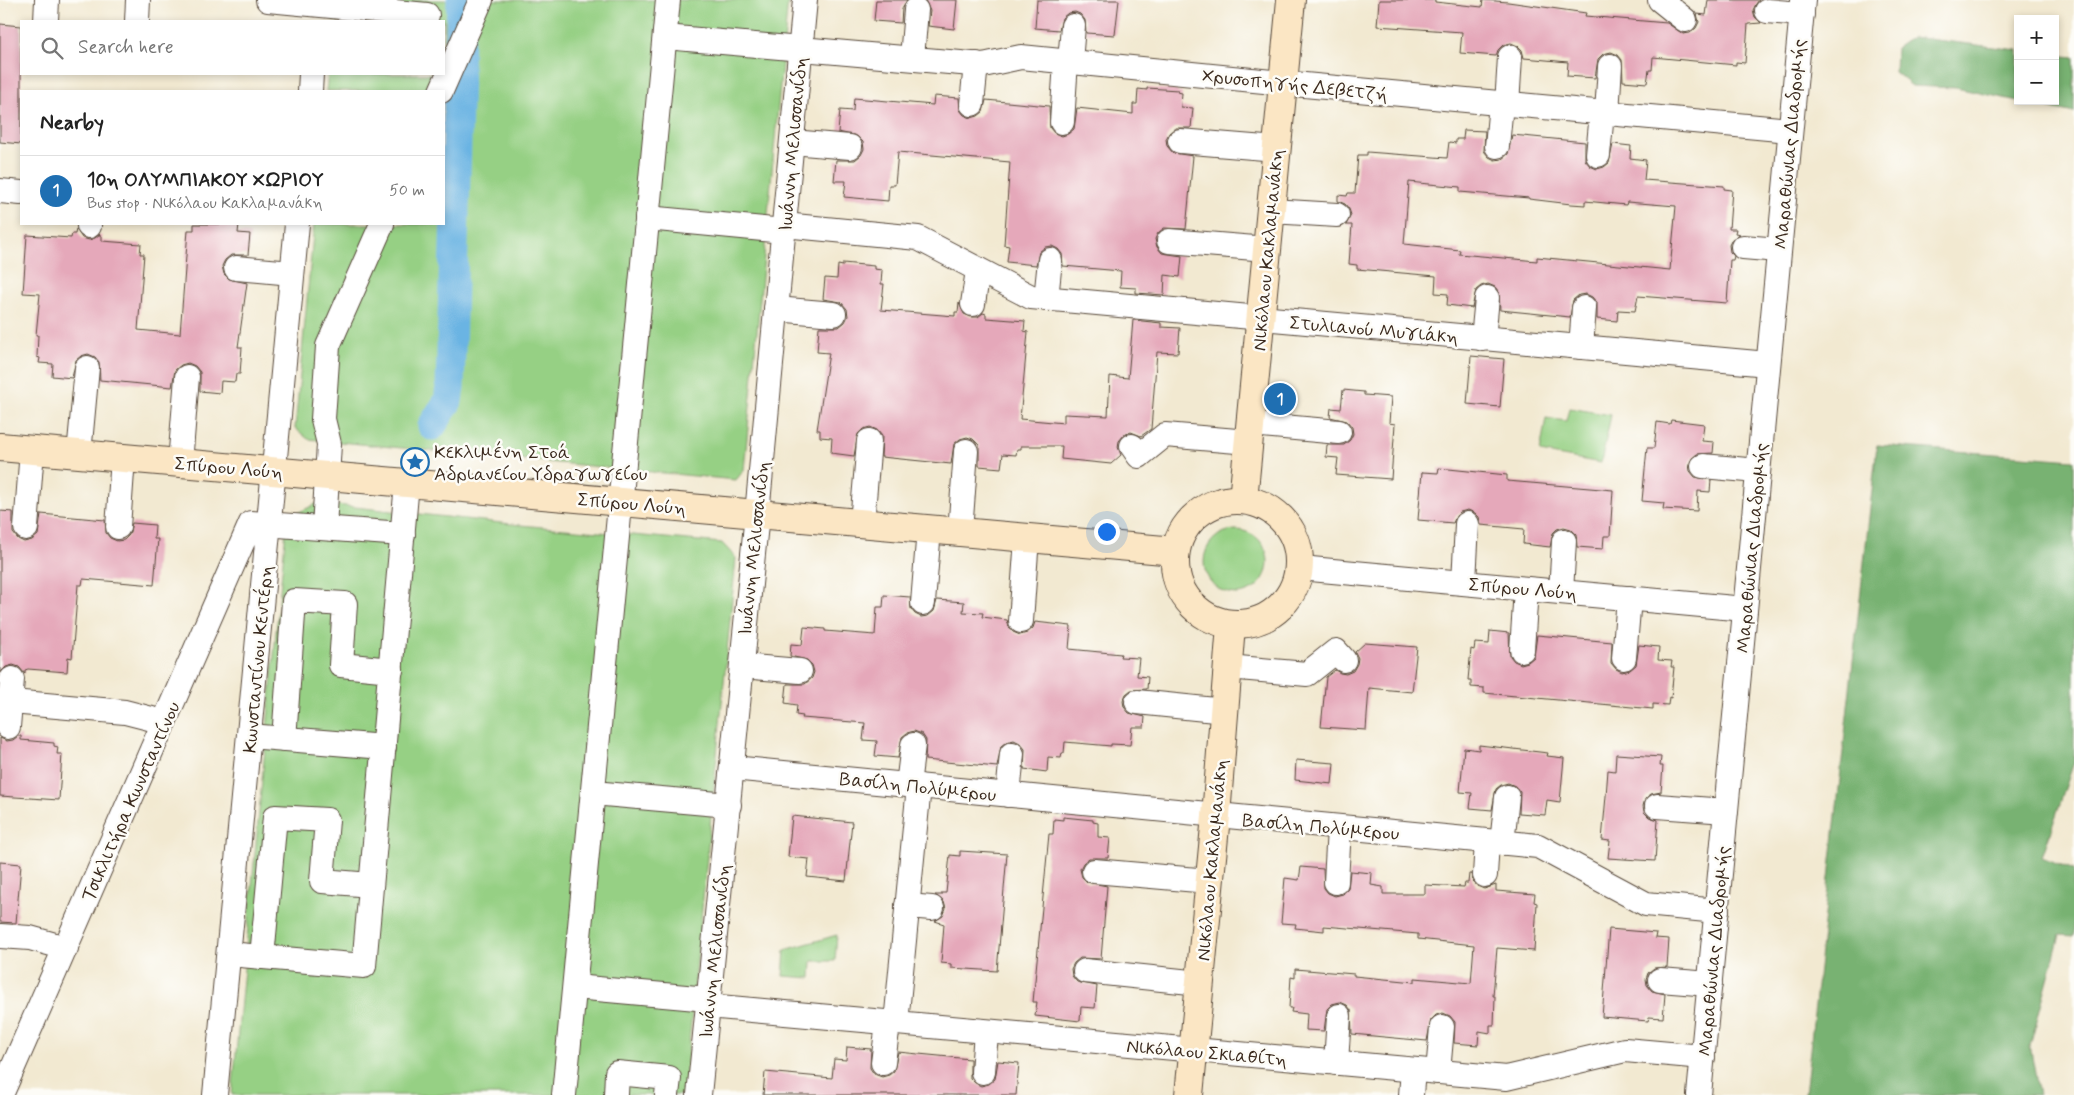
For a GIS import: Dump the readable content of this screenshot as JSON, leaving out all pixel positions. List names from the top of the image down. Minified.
{"streets":{"street":["Χρυσοπηγής Δεβετζή","Ιωάννη Μελισσανίδη","Μαραθώνιας Διαδρομής","Νικόλαου Κακλαμανάκη","Στυλιανού Μυγιάκη","Σπύρου Λούη","Κωνσταντίνου Κεντέρη","Βασίλη Πολύμερου","Τσικλιτήρα Κωνσταντίνου","Νικόλαου Σκιαθίτη"]},"crossings":[["Χρυσοπηγής Δεβετζή","Ιωάννη Μελισσανίδη"],["Χρυσοπηγής Δεβετζή","Μαραθώνιας Διαδρομής"],["Χρυσοπηγής Δεβετζή","Νικόλαου Κακλαμανάκη"],["Ιωάννη Μελισσανίδη","Στυλιανού Μυγιάκη"],["Ιωάννη Μελισσανίδη","Σπύρου Λούη"],["Ιωάννη Μελισσανίδη","Βασίλη Πολύμερου"],["Ιωάννη Μελισσανίδη","Νικόλαου Σκιαθίτη"],["Μαραθώνιας Διαδρομής","Στυλιανού Μυγιάκη"],["Μαραθώνιας Διαδρομής","Σπύρου Λούη"],["Μαραθώνιας Διαδρομής","Βασίλη Πολύμερου"],["Μαραθώνιας Διαδρομής","Νικόλαου Σκιαθίτη"],["Νικόλαου Κακλαμανάκη","Στυλιανού Μυγιάκη"],["Νικόλαου Κακλαμανάκη","Σπύρου Λούη"],["Νικόλαου Κακλαμανάκη","Βασίλη Πολύμερου"],["Νικόλαου Κακλαμανάκη","Νικόλαου Σκιαθίτη"],["Σπύρου Λούη","Κωνσταντίνου Κεντέρη"],["Κωνσταντίνου Κεντέρη","Τσικλιτήρα Κωνσταντίνου"]],"places":{"place":["Κεκλιμένη Στοά Αδριανείου Υδραγωγείου"]},"page":{"map_buttons":["+","−"],"search":"Search here","heading":"Nearby","list":[{"mark":"1","name":"10η ΟΛΥΜΠΙΑΚΟΥ ΧΩΡΙΟΥ","note":"Bus stop · Νικόλαου Κακλαμανάκη","value":"50 m"}],"pins":"1"}}
